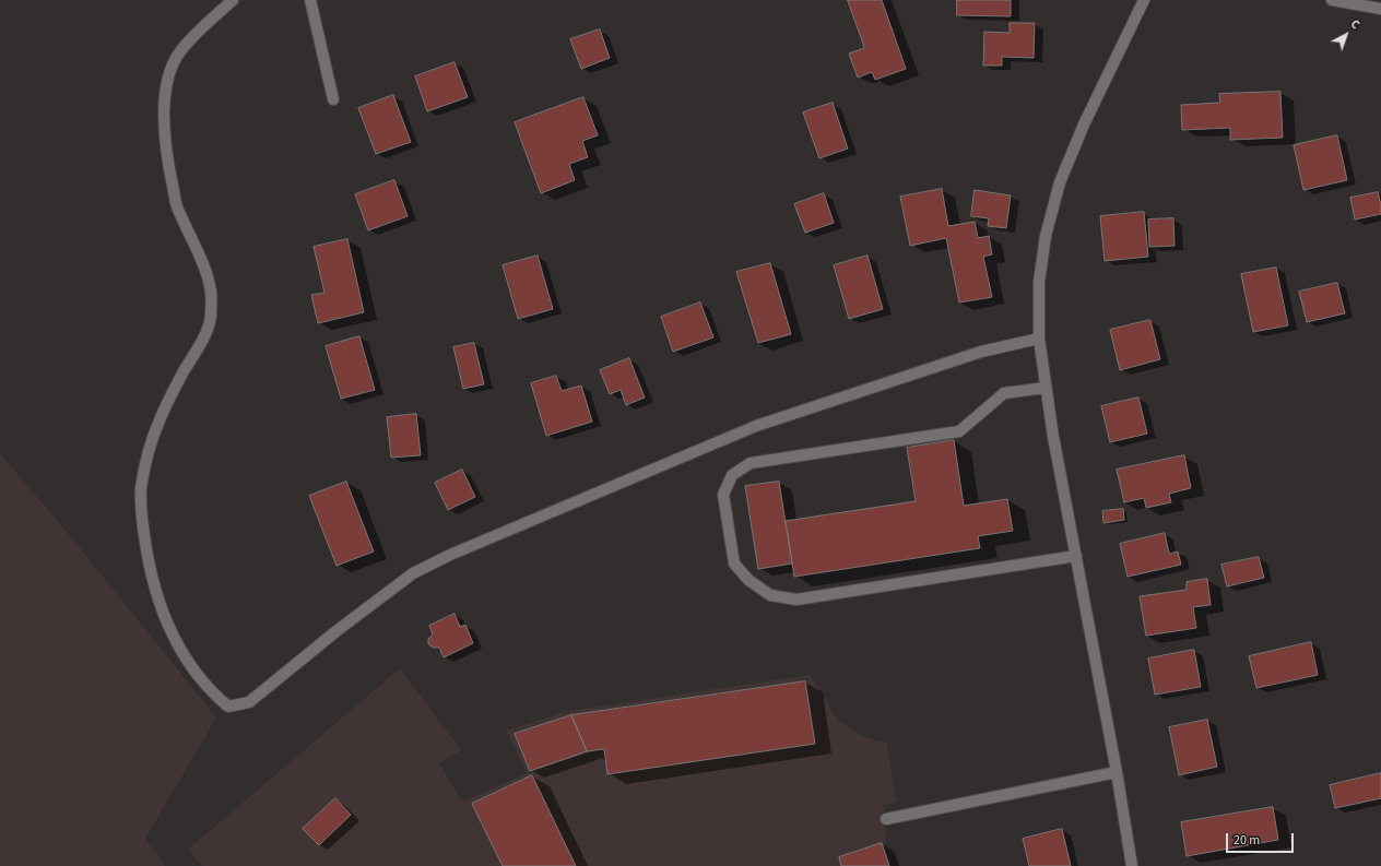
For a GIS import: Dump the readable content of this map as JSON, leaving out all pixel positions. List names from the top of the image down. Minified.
{"scale_bar":"20 m","north":"top right"}
